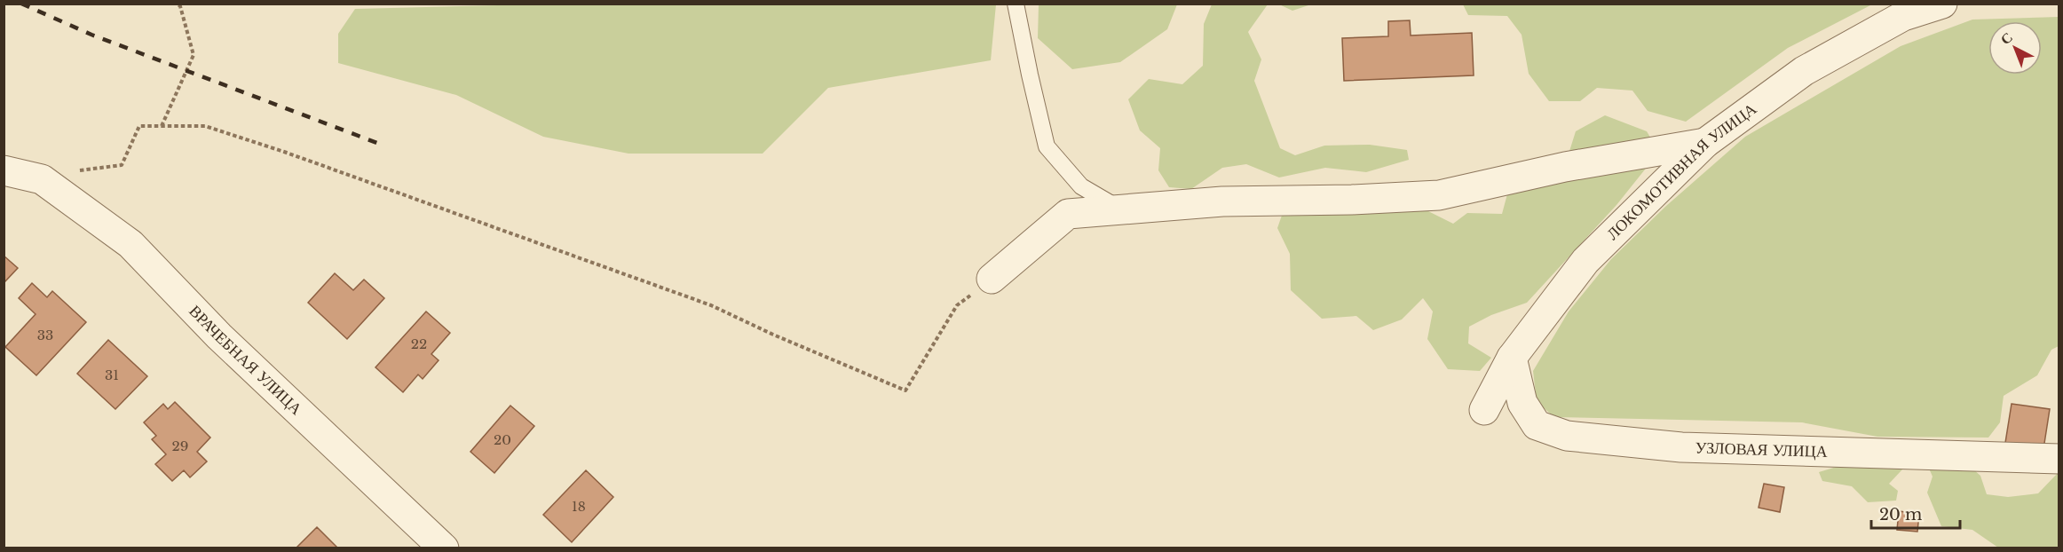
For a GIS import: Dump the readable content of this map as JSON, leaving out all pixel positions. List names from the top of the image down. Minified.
{"streets":{"street":["ЛОКОМОТИВНАЯ УЛИЦА","ВРАЧЕБНАЯ УЛИЦА","УЗЛОВАЯ УЛИЦА"]},"crossings":[["ЛОКОМОТИВНАЯ УЛИЦА","УЗЛОВАЯ УЛИЦА"]],"house_numbers":["33","22","31","20","29","18"],"scale_bar":"20 m","north":"top left"}
